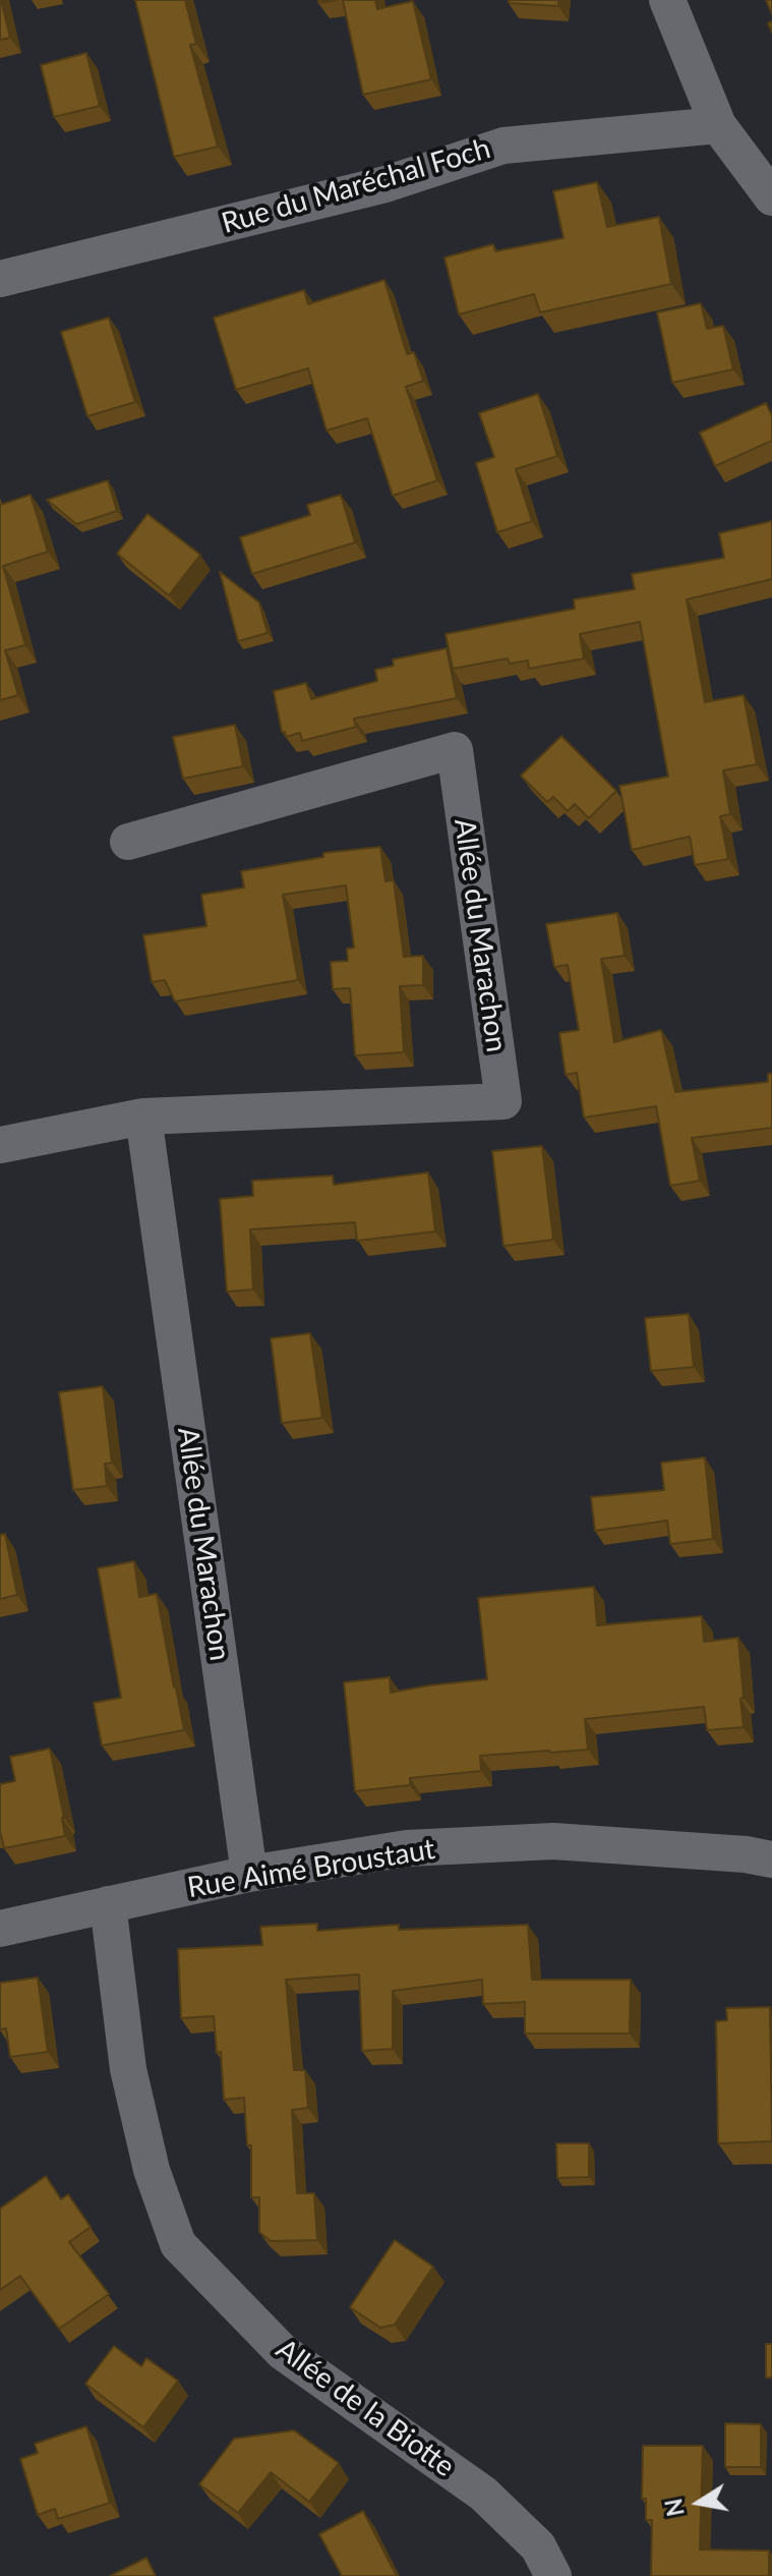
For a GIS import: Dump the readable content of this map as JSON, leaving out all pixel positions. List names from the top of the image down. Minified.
{"streets":{"street":["Rue du Maréchal Foch","Allée du Marachon","Rue Aimé Broustaut","Allée de la Biotte"]},"crossings":[["Allée du Marachon","Rue Aimé Broustaut"],["Rue Aimé Broustaut","Allée de la Biotte"]],"north":"left"}
